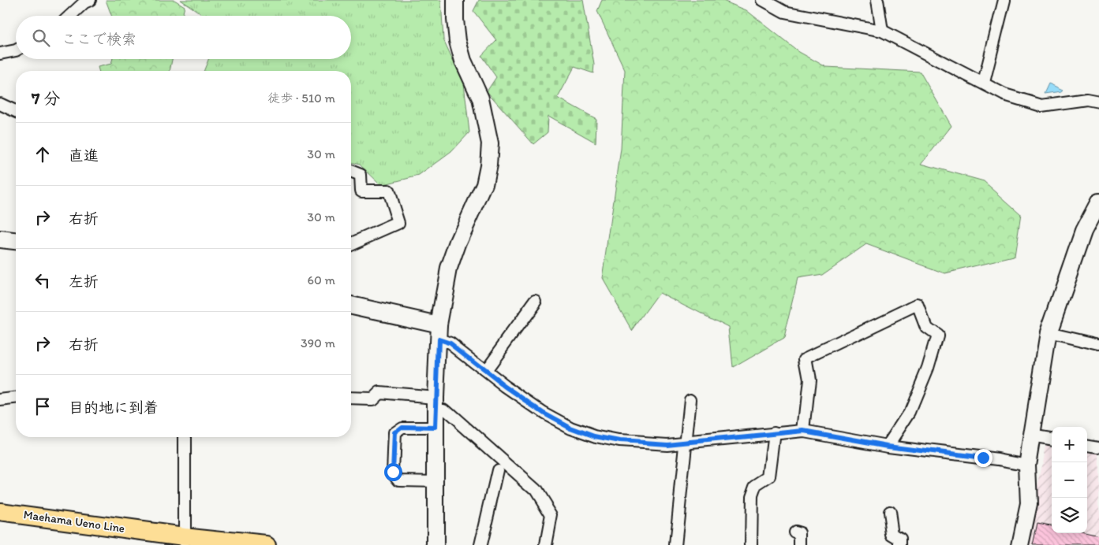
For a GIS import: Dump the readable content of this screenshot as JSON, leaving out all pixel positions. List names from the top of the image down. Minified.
{"streets":{"main road":["Maehama Ueno Line"]},"page":{"search":"ここで検索","heading":["7 分","徒歩 · 510 m"],"list":[["直進","30 m"],["右折","30 m"],["左折","60 m"],["右折","390 m"],"目的地に到着"],"map_buttons":["+","−"]}}
